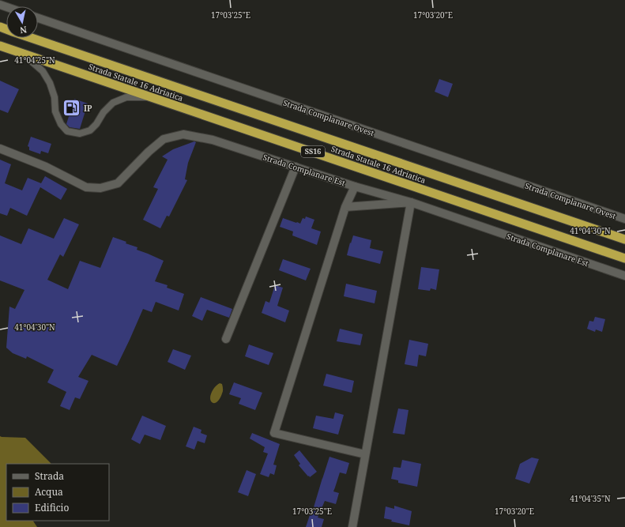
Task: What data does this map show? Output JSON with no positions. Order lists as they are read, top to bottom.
{
  "streets": {
    "highway": ["Strada Statale 16 Adriatica", "SS16"],
    "street": ["Strada Complanare Ovest", "Strada Complanare Est"]
  },
  "places": {
    "fuel station": ["IP"]
  },
  "legend": ["Strada", "Acqua", "Edificio"],
  "north": "bottom",
  "coordinates": [
    "17°03'25\"E",
    "17°03'20\"E",
    "41°04'25\"N",
    "41°04'30\"N",
    "41°04'35\"N"
  ]
}
